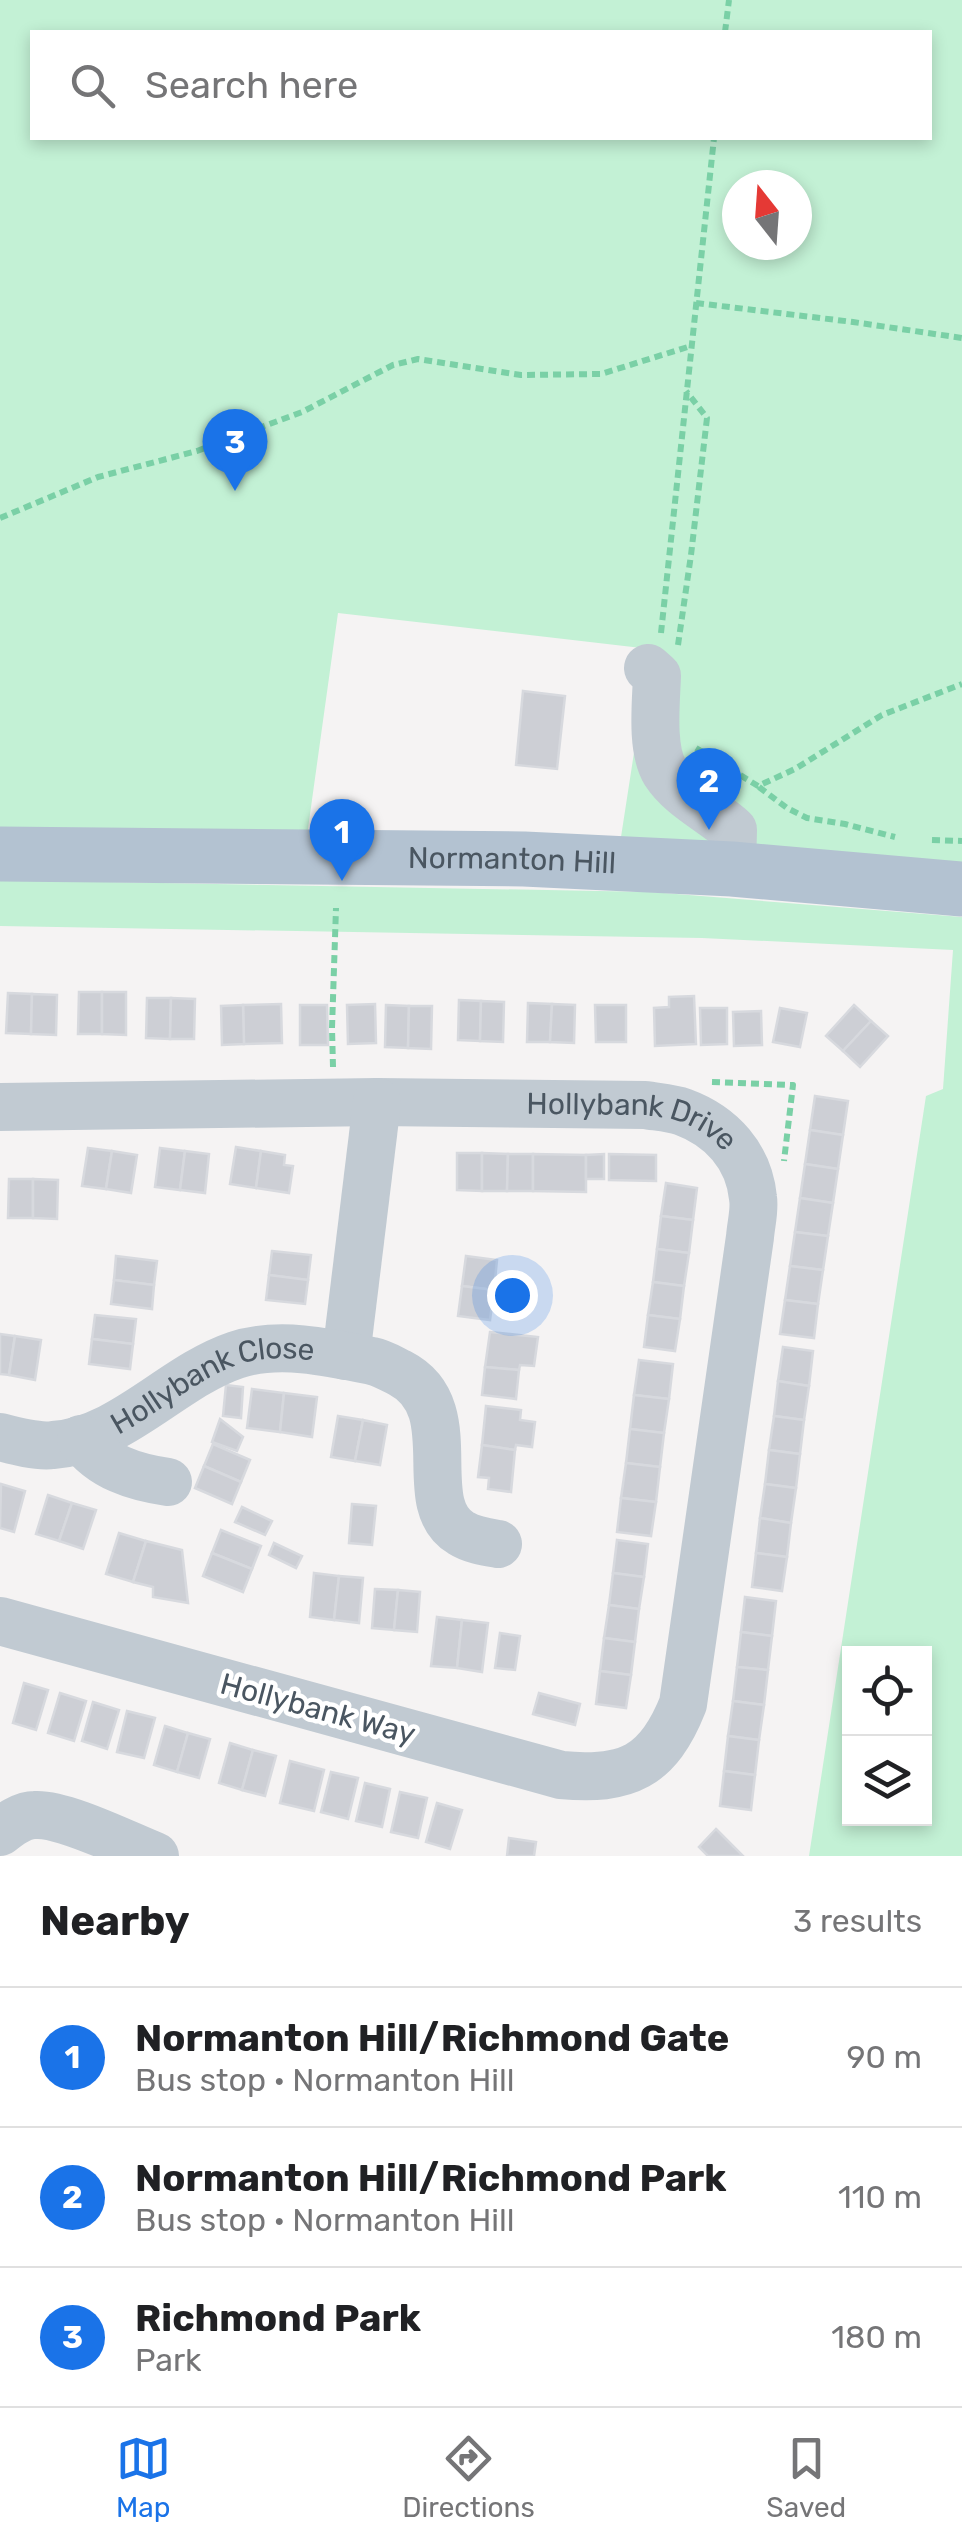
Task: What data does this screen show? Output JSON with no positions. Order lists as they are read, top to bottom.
{
  "streets": {
    "main road": ["Normanton Hill"],
    "street": ["Hollybank Drive", "Hollybank Close", "Hollybank Way"]
  },
  "crossings": [
    ["Hollybank Drive", "Hollybank Close"],
    ["Hollybank Drive", "Hollybank Way"]
  ],
  "north": "top",
  "page": {
    "search": "Search here",
    "pins": ["3", "2", "1"],
    "heading": ["Nearby", "3 results"],
    "list": [
      {
        "mark": "1",
        "name": "Normanton Hill/Richmond Gate",
        "note": "Bus stop · Normanton Hill",
        "value": "90 m"
      },
      {
        "mark": "2",
        "name": "Normanton Hill/Richmond Park",
        "note": "Bus stop · Normanton Hill",
        "value": "110 m"
      },
      {
        "mark": "3",
        "name": "Richmond Park",
        "note": "Park",
        "value": "180 m"
      }
    ],
    "nav": ["Map", "Directions", "Saved"]
  }
}
